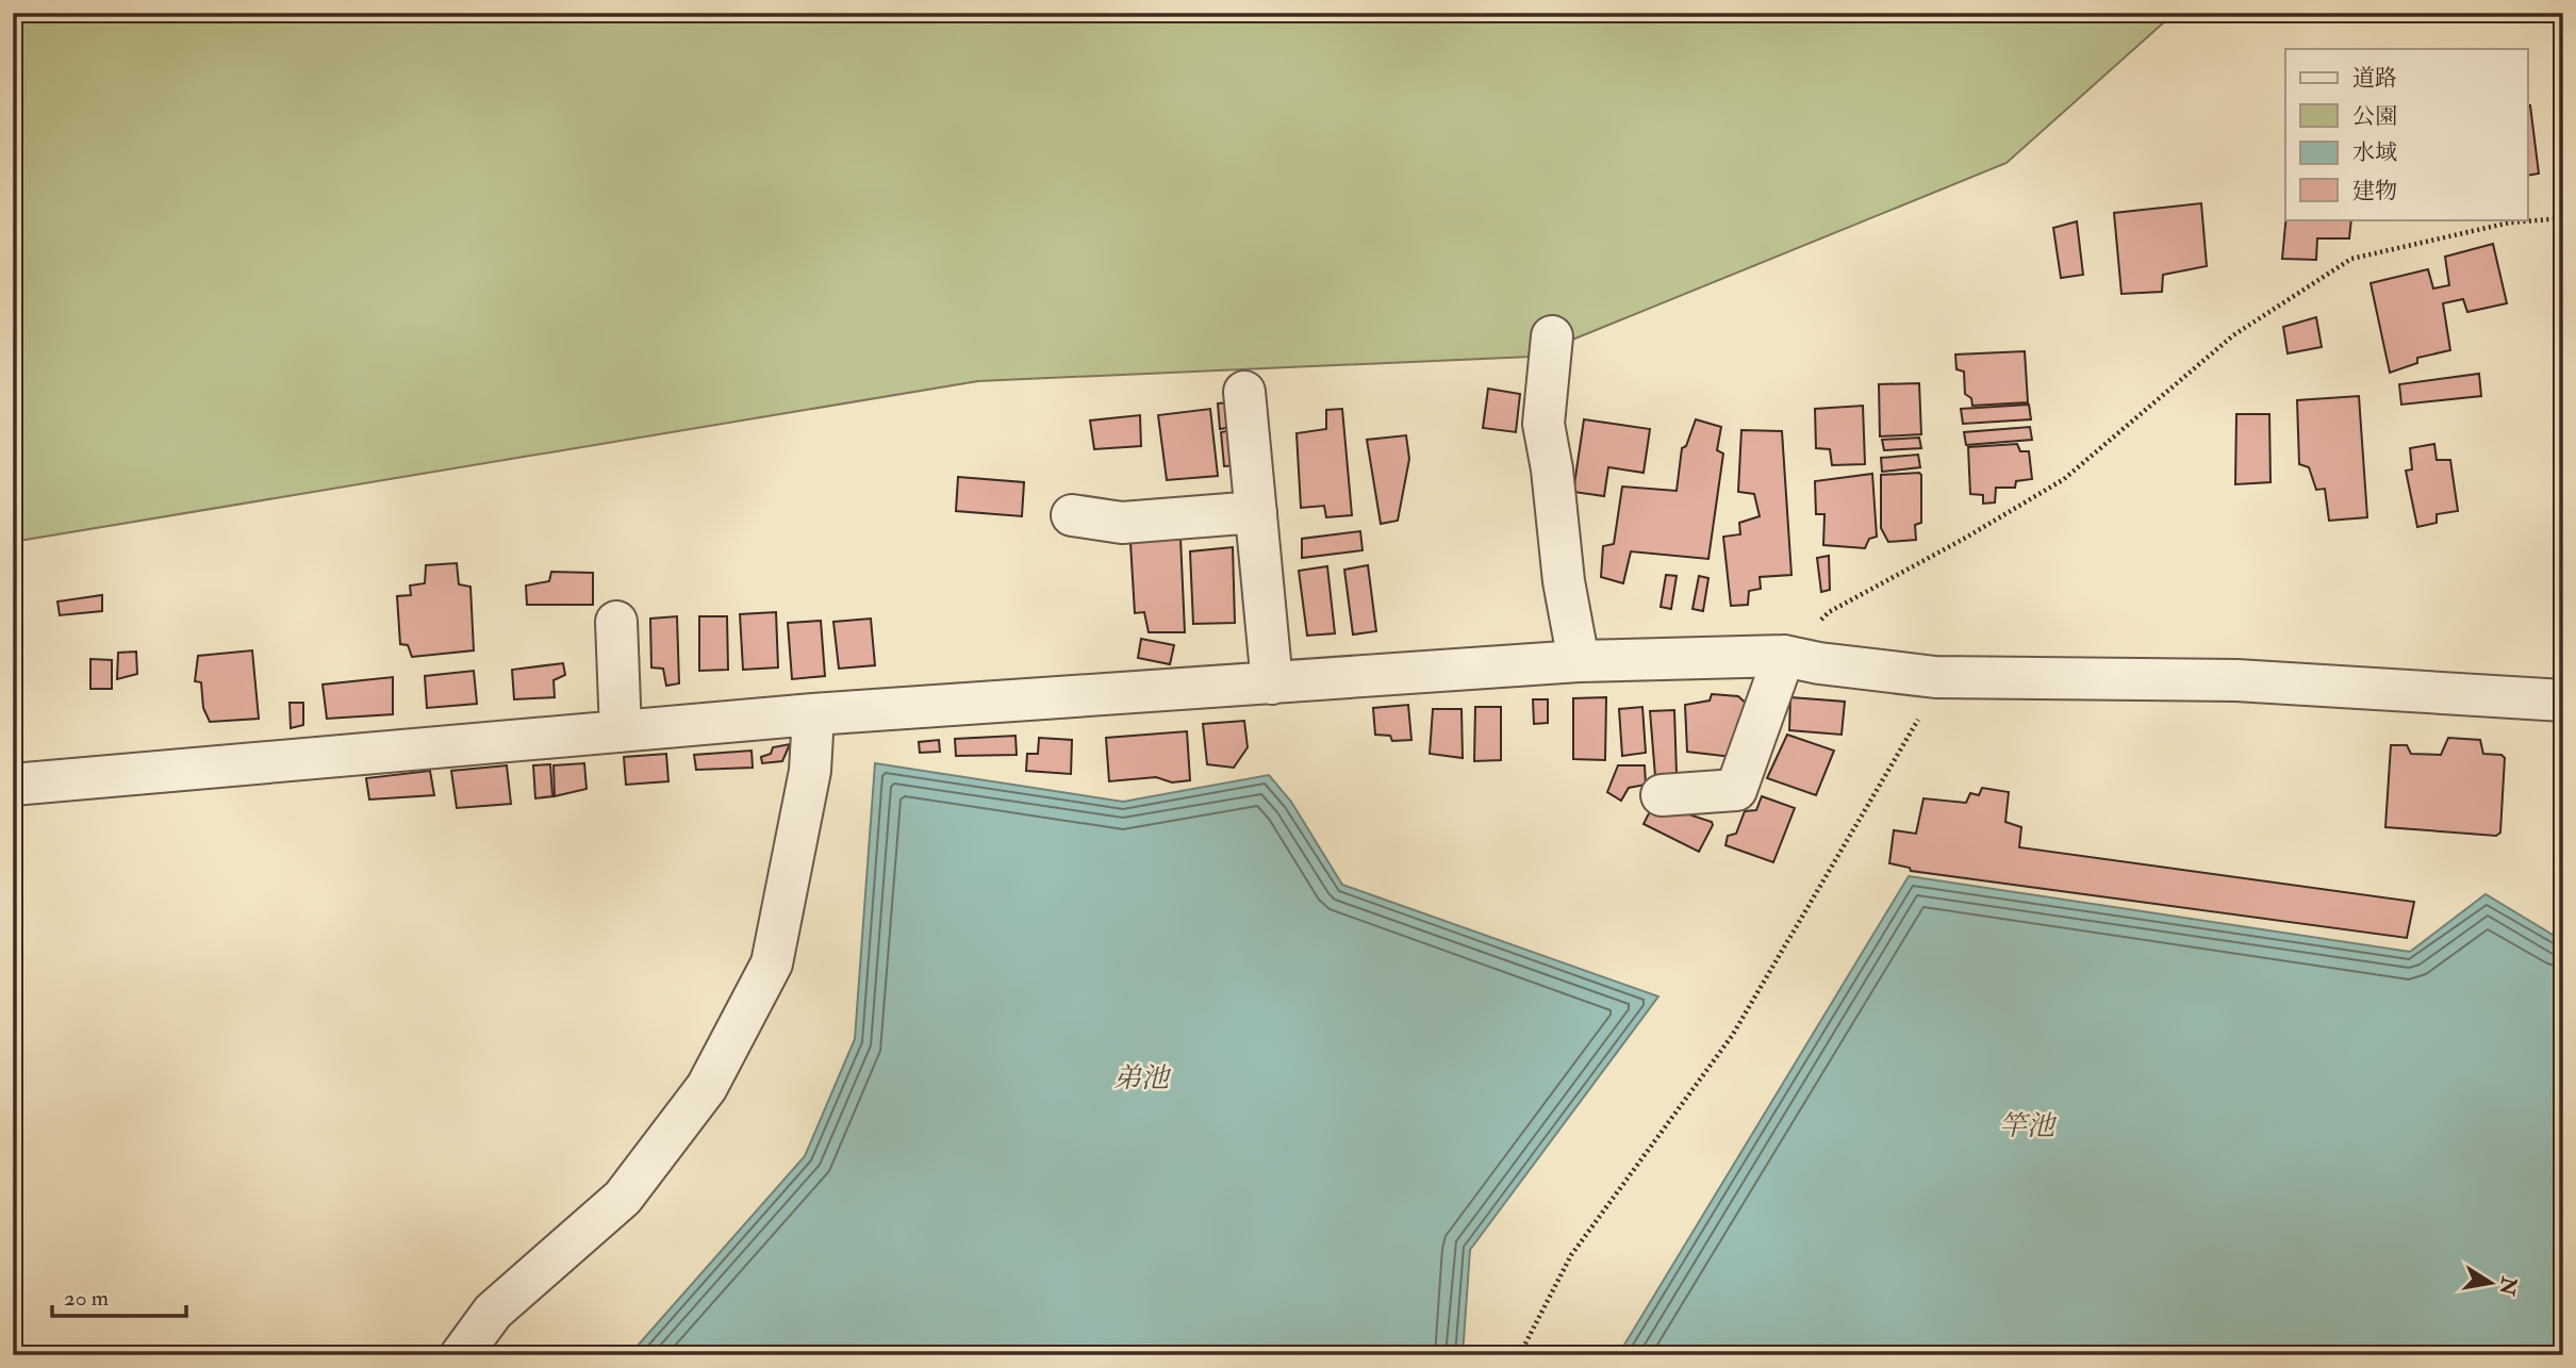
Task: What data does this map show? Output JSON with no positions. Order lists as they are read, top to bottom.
{
  "water": ["弟池", "竿池"],
  "legend": [
    "道路",
    "公園",
    "水域",
    "建物"
  ],
  "scale_bar": "20 m",
  "north": "right"
}
